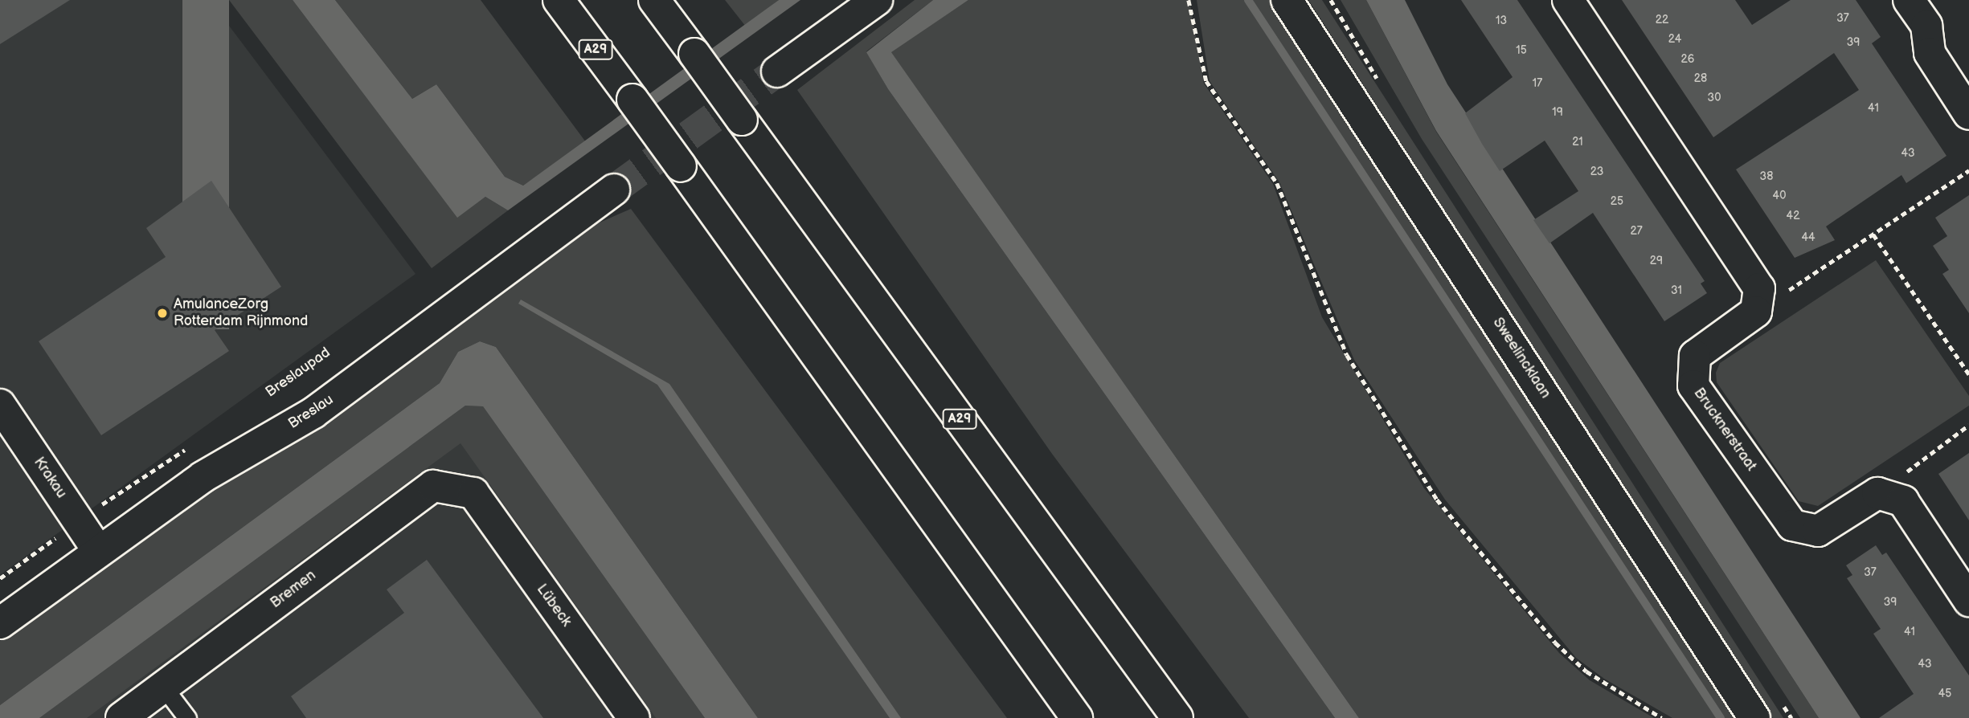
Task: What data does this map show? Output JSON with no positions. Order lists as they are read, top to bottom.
{
  "streets": {
    "main road": [
      "A29",
      "Sweelincklaan",
      "Breslau",
      "Brucknerstraat",
      "Krakau",
      "Bremen",
      "Lübeck"
    ]
  },
  "crossings": [
    ["Breslau", "Krakau"],
    ["Bremen", "Lübeck"]
  ],
  "places": ["AmulanceZorg Rotterdam Rijnmond"],
  "house_numbers": [
    "37",
    "22",
    "13",
    "24",
    "39",
    "15",
    "26",
    "28",
    "17",
    "30",
    "41",
    "19",
    "21",
    "43",
    "23",
    "38",
    "40",
    "25",
    "42",
    "27",
    "44",
    "29",
    "31",
    "37",
    "39",
    "41",
    "43",
    "45"
  ]
}
